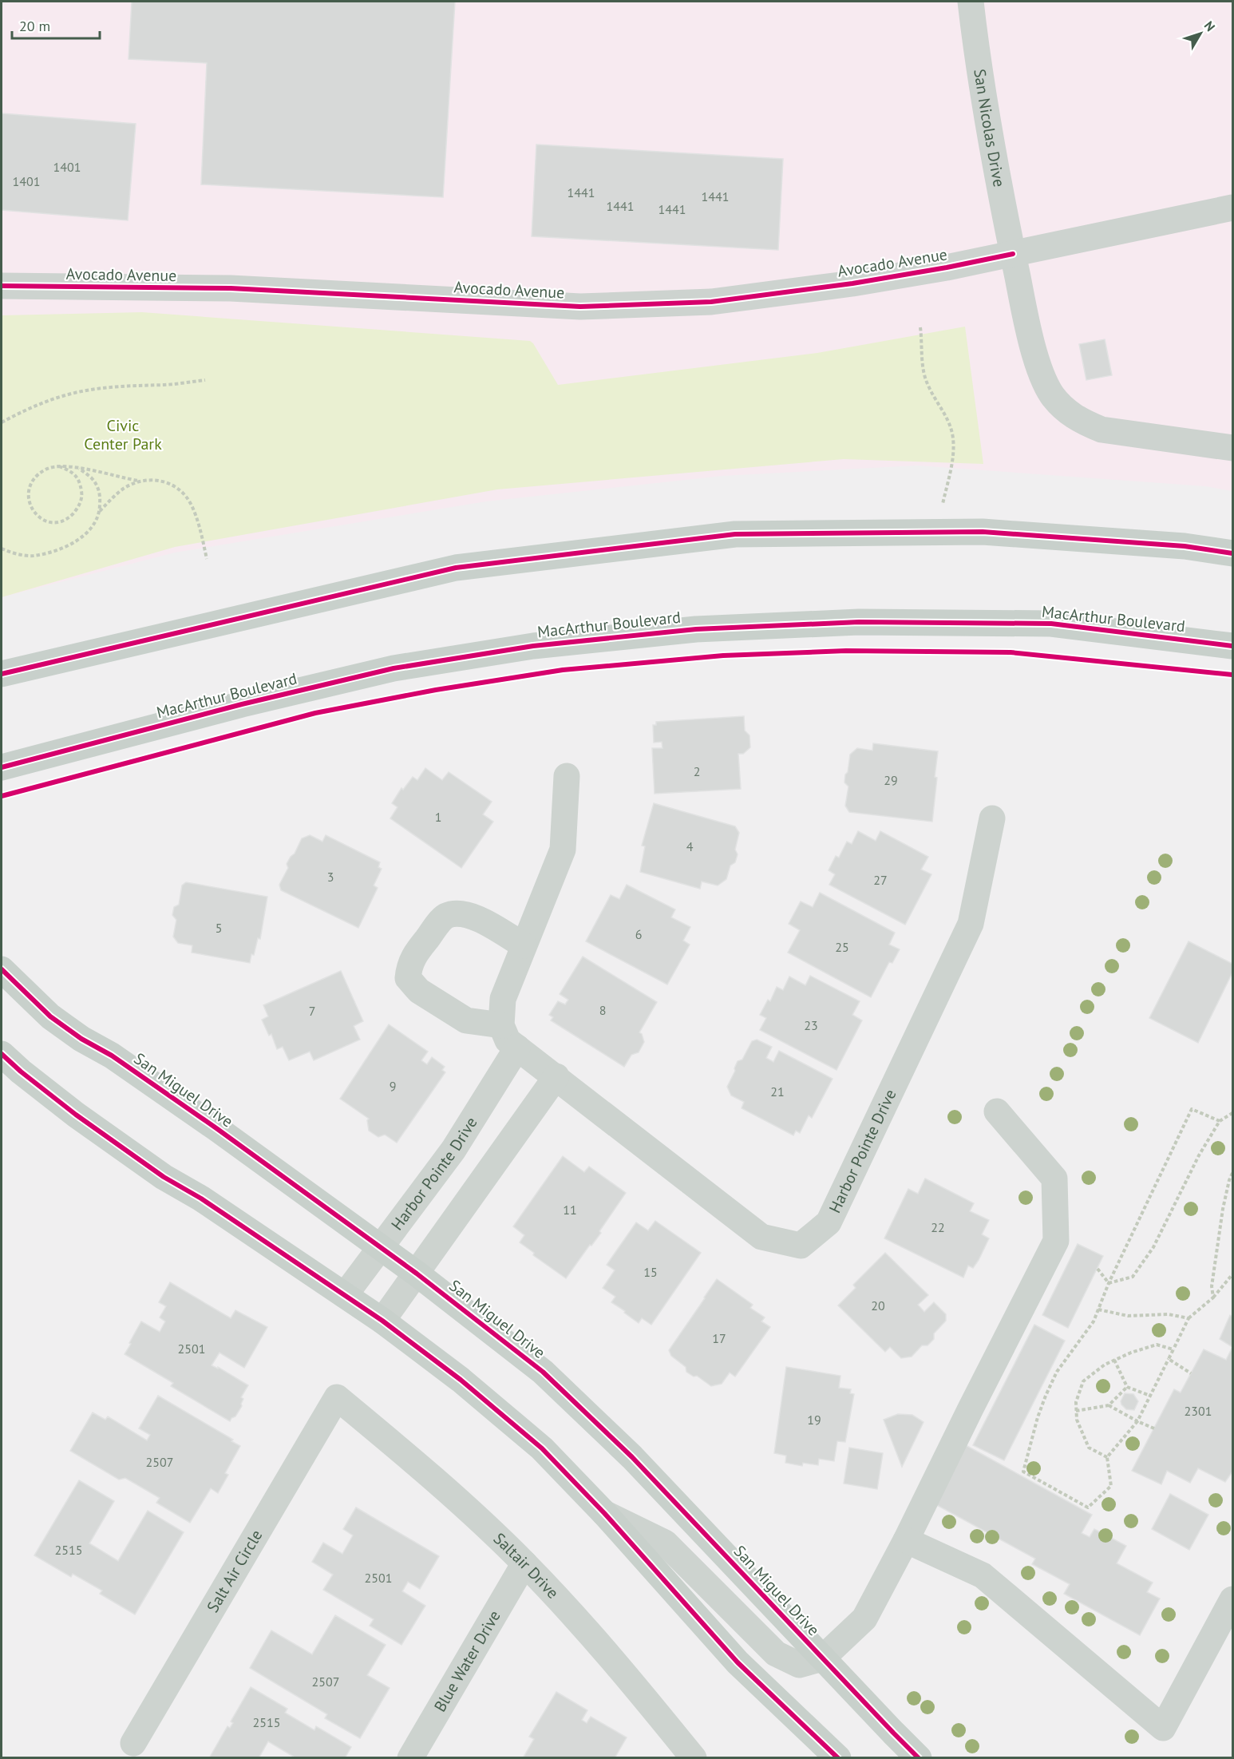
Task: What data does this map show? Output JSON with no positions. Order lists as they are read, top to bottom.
{
  "streets": {
    "main road": ["MacArthur Boulevard", "San Miguel Drive"],
    "street": [
      "San Nicolas Drive",
      "Avocado Avenue",
      "Harbor Pointe Drive",
      "Saltair Drive",
      "Salt Air Circle",
      "Blue Water Drive"
    ]
  },
  "crossings": [
    ["San Nicolas Drive", "Avocado Avenue"],
    ["San Miguel Drive", "Harbor Pointe Drive"],
    ["Saltair Drive", "Salt Air Circle"],
    ["Saltair Drive", "Blue Water Drive"]
  ],
  "parks": ["Civic Center Park"],
  "house_numbers": [
    "1401",
    "1401",
    "1441",
    "1441",
    "1441",
    "1441",
    "2",
    "29",
    "1",
    "4",
    "3",
    "27",
    "5",
    "6",
    "25",
    "8",
    "7",
    "23",
    "9",
    "21",
    "11",
    "22",
    "15",
    "20",
    "17",
    "2501",
    "2301",
    "19",
    "2507",
    "2515",
    "2501",
    "2507",
    "2515"
  ],
  "scale_bar": "20 m",
  "north": "top right"
}
